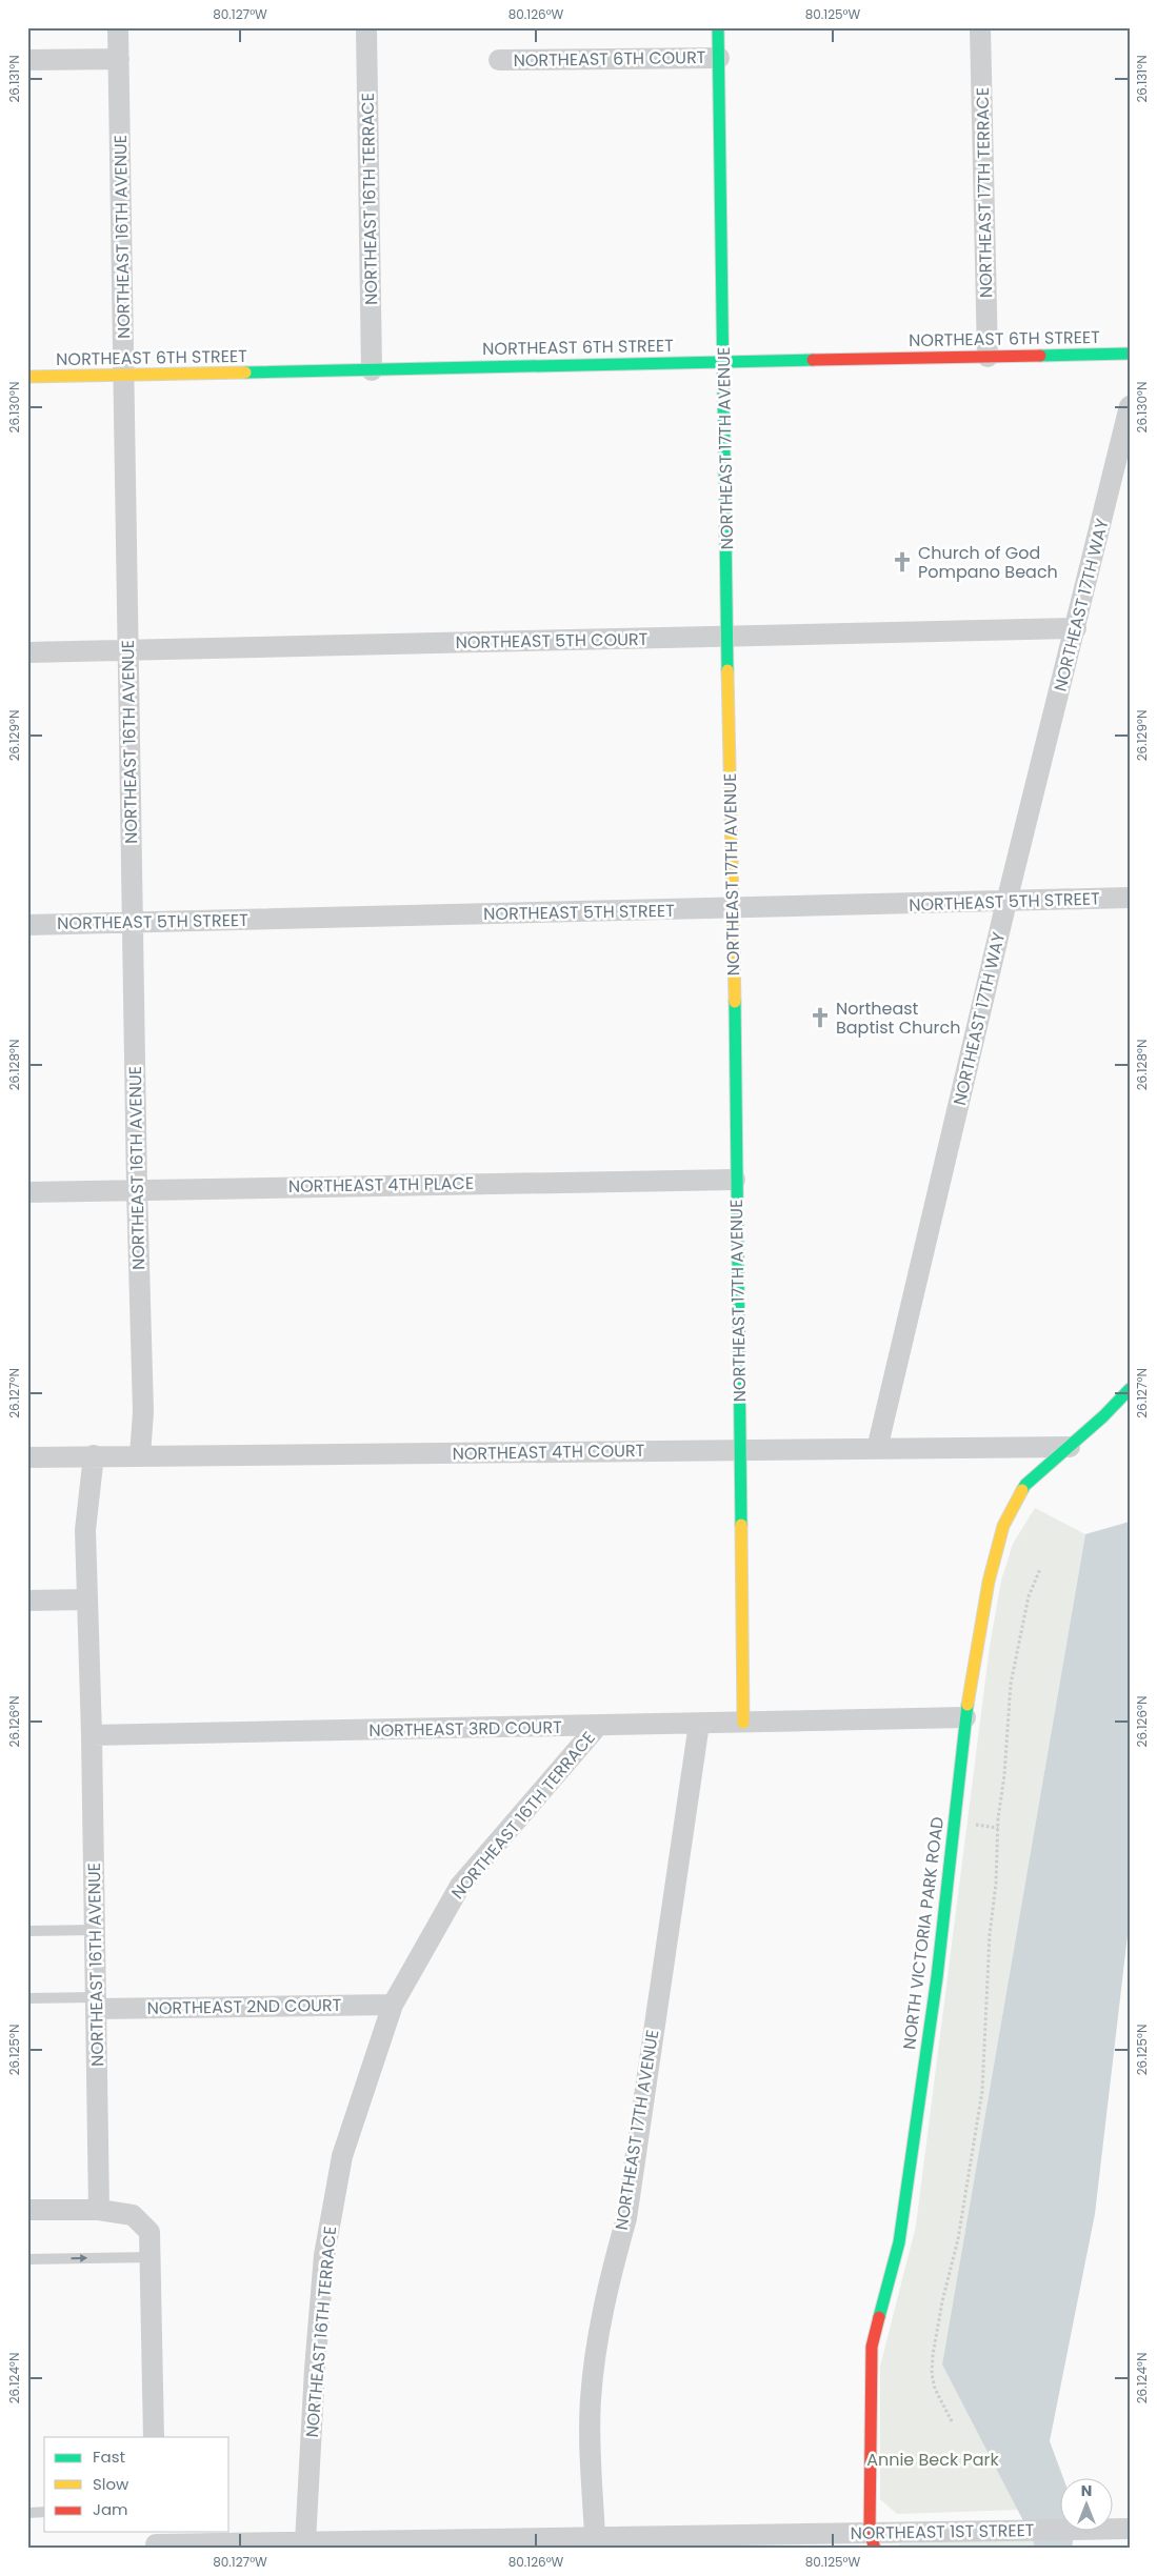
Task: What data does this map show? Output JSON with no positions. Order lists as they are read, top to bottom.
{
  "streets": {
    "street": [
      "NORTHEAST 6TH COURT",
      "NORTHEAST 17TH TERRACE",
      "NORTHEAST 16TH TERRACE",
      "NORTHEAST 16TH AVENUE",
      "NORTHEAST 6TH STREET",
      "NORTHEAST 17TH AVENUE",
      "NORTHEAST 17TH WAY",
      "NORTHEAST 5TH COURT",
      "NORTHEAST 5TH STREET",
      "NORTHEAST 4TH PLACE",
      "NORTHEAST 4TH COURT",
      "NORTHEAST 3RD COURT",
      "NORTH VICTORIA PARK ROAD",
      "NORTHEAST 2ND COURT",
      "NORTHEAST 1ST STREET"
    ]
  },
  "crossings": [
    ["NORTHEAST 6TH COURT", "NORTHEAST 17TH AVENUE"],
    ["NORTHEAST 17TH TERRACE", "NORTHEAST 6TH STREET"],
    ["NORTHEAST 16TH TERRACE", "NORTHEAST 6TH STREET"],
    ["NORTHEAST 16TH TERRACE", "NORTHEAST 3RD COURT"],
    ["NORTHEAST 16TH TERRACE", "NORTHEAST 2ND COURT"],
    ["NORTHEAST 16TH TERRACE", "NORTHEAST 1ST STREET"],
    ["NORTHEAST 16TH AVENUE", "NORTHEAST 6TH STREET"],
    ["NORTHEAST 16TH AVENUE", "NORTHEAST 5TH COURT"],
    ["NORTHEAST 16TH AVENUE", "NORTHEAST 5TH STREET"],
    ["NORTHEAST 16TH AVENUE", "NORTHEAST 4TH PLACE"],
    ["NORTHEAST 16TH AVENUE", "NORTHEAST 4TH COURT"],
    ["NORTHEAST 16TH AVENUE", "NORTHEAST 3RD COURT"],
    ["NORTHEAST 16TH AVENUE", "NORTHEAST 2ND COURT"],
    ["NORTHEAST 6TH STREET", "NORTHEAST 17TH AVENUE"],
    ["NORTHEAST 17TH AVENUE", "NORTHEAST 5TH COURT"],
    ["NORTHEAST 17TH AVENUE", "NORTHEAST 5TH STREET"],
    ["NORTHEAST 17TH AVENUE", "NORTHEAST 4TH PLACE"],
    ["NORTHEAST 17TH AVENUE", "NORTHEAST 4TH COURT"],
    ["NORTHEAST 17TH AVENUE", "NORTHEAST 3RD COURT"],
    ["NORTHEAST 17TH AVENUE", "NORTHEAST 1ST STREET"],
    ["NORTHEAST 17TH WAY", "NORTHEAST 5TH COURT"],
    ["NORTHEAST 17TH WAY", "NORTHEAST 5TH STREET"],
    ["NORTHEAST 17TH WAY", "NORTHEAST 4TH COURT"],
    ["NORTHEAST 4TH COURT", "NORTH VICTORIA PARK ROAD"],
    ["NORTHEAST 3RD COURT", "NORTH VICTORIA PARK ROAD"],
    ["NORTH VICTORIA PARK ROAD", "NORTHEAST 1ST STREET"]
  ],
  "parks": ["Annie Beck Park"],
  "places": {
    "church": ["Church of God Pompano Beach", "Northeast Baptist Church"]
  },
  "legend": ["Fast", "Slow", "Jam"],
  "north": "top",
  "coordinates": [
    "80.127°W",
    "80.126°W",
    "80.125°W",
    "26.131°N",
    "26.130°N",
    "26.129°N",
    "26.128°N",
    "26.127°N",
    "26.126°N",
    "26.125°N",
    "26.124°N"
  ]
}
